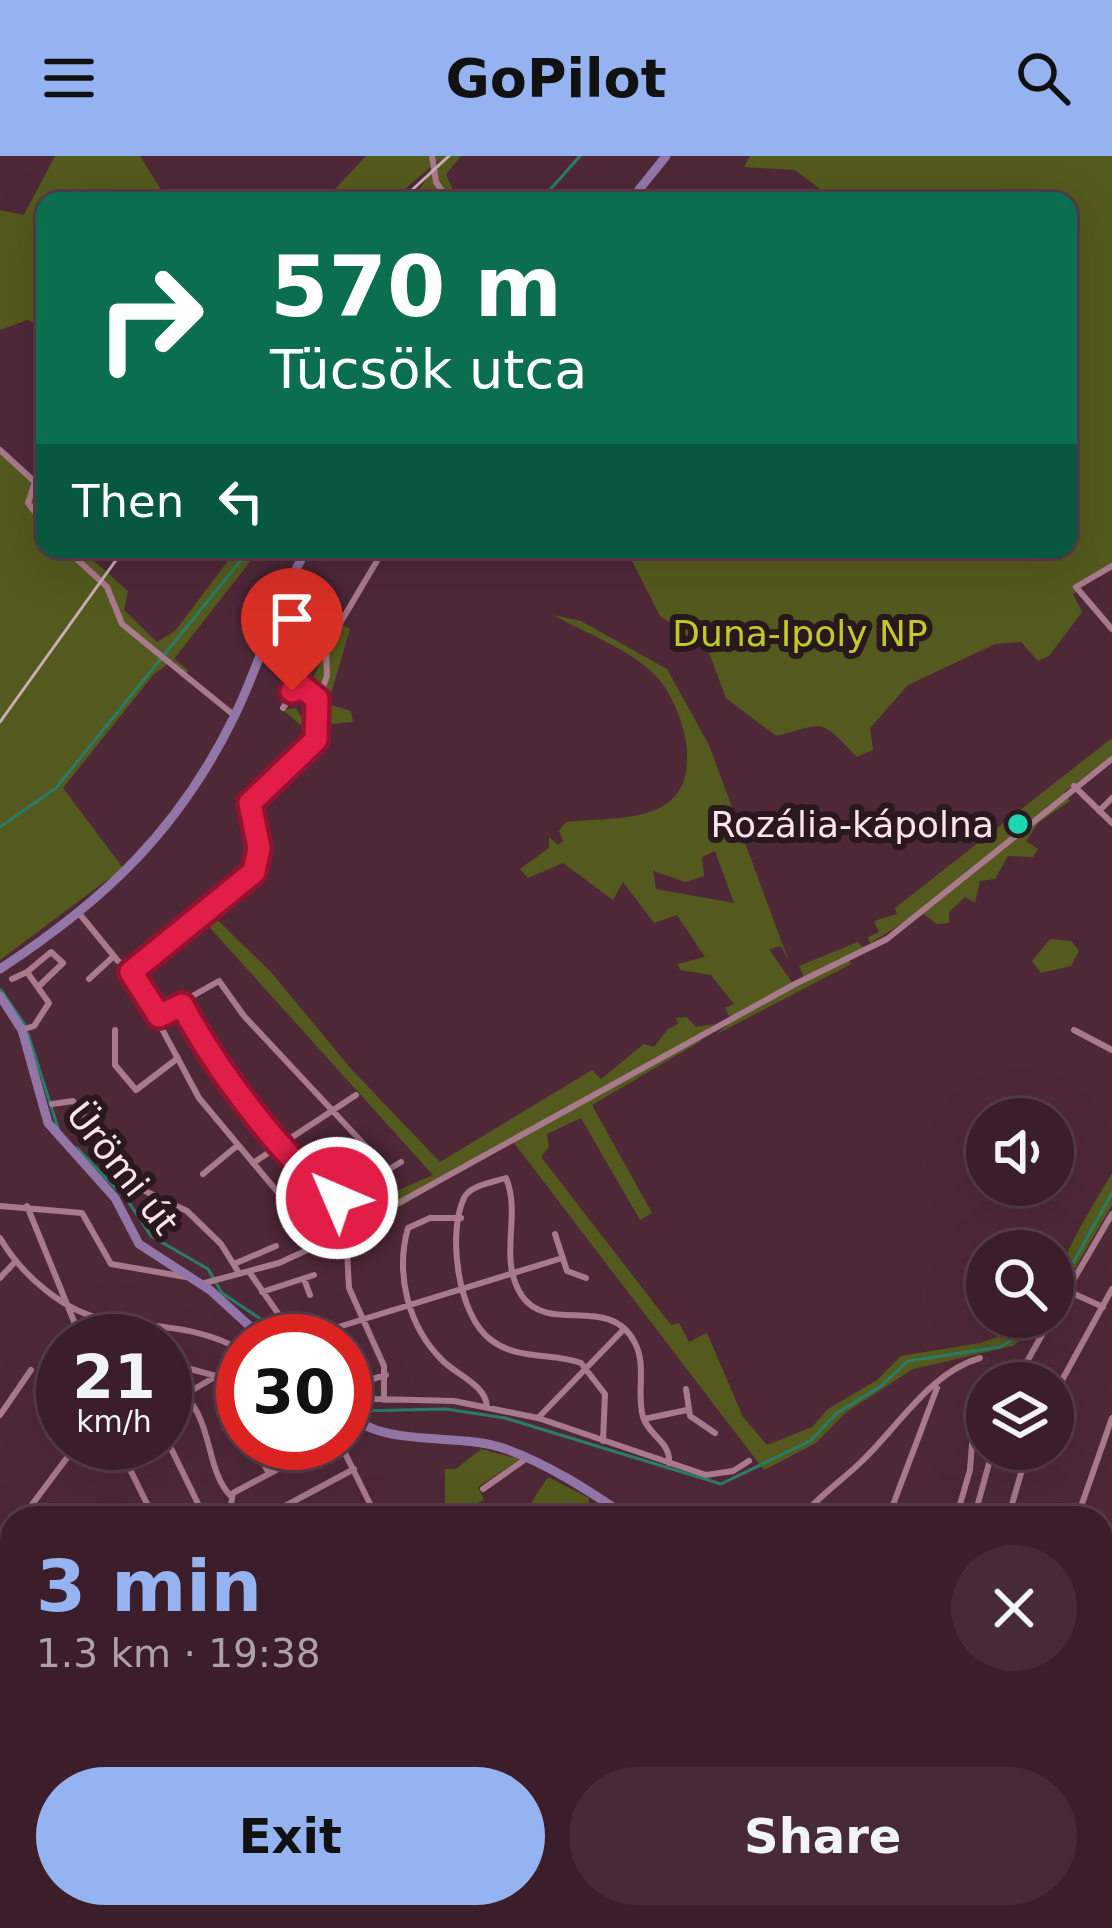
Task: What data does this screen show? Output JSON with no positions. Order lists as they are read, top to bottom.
{
  "streets": {
    "main road": ["Ürömi út"]
  },
  "parks": ["Duna-Ipoly NP"],
  "places": ["Rozália-kápolna"],
  "page": {
    "header": "GoPilot",
    "turn": ["570 m", "Tücsök utca"],
    "then": "Then",
    "speed": "21 km/h",
    "limit": "30",
    "heading": ["3 min", "1.3 km · 19:38"],
    "buttons": ["Exit", "Share"]
  }
}
